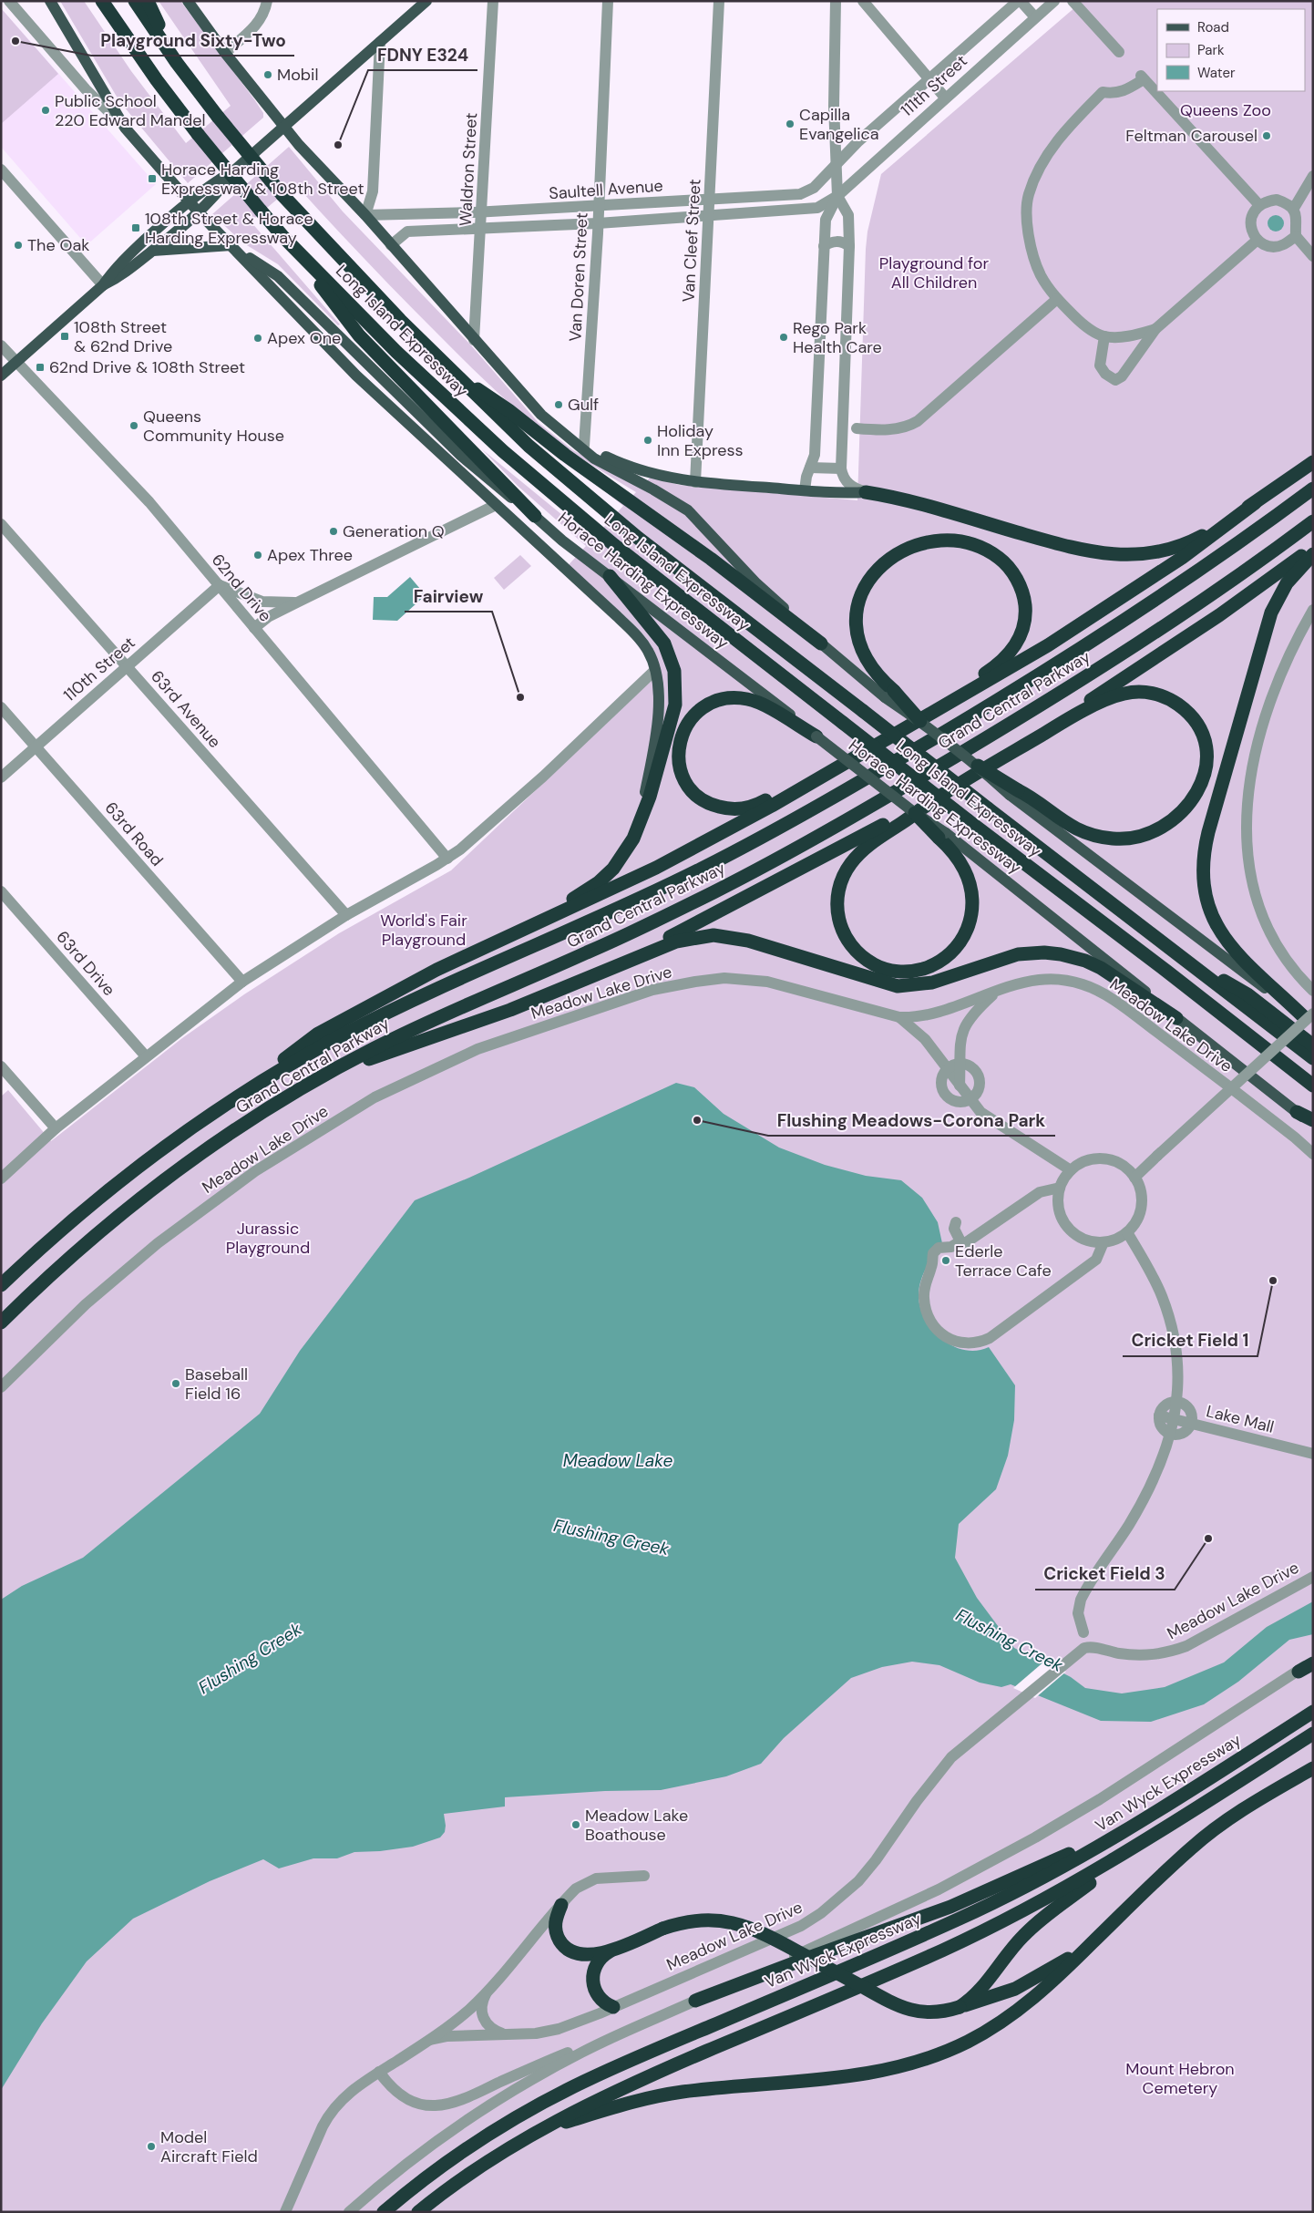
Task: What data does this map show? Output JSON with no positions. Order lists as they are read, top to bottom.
{
  "streets": {
    "highway": ["Long Island Expressway", "Grand Central Parkway", "Van Wyck Expressway"],
    "main road": ["Horace Harding Expressway"],
    "street": [
      "111th Street",
      "Waldron Street",
      "Saultell Avenue",
      "Van Cleef Street",
      "Van Doren Street",
      "62nd Drive",
      "110th Street",
      "63rd Avenue",
      "63rd Road",
      "63rd Drive",
      "Meadow Lake Drive",
      "Lake Mall"
    ]
  },
  "crossings": [
    ["111th Street", "Saultell Avenue"],
    ["Waldron Street", "Saultell Avenue"],
    ["Saultell Avenue", "Van Cleef Street"],
    ["Saultell Avenue", "Van Doren Street"],
    ["62nd Drive", "110th Street"],
    ["110th Street", "63rd Avenue"],
    ["110th Street", "63rd Road"]
  ],
  "water": ["Meadow Lake", "Flushing Creek"],
  "parks": [
    "Queens Zoo",
    "Playground for All Children",
    "World's Fair Playground",
    "Jurassic Playground",
    "Mount Hebron Cemetery"
  ],
  "places": {
    "other": [
      "Playground Sixty-Two",
      "Mobil",
      "Public School 220 Edward Mandel",
      "Capilla Evangelica",
      "Feltman Carousel",
      "FDNY E324",
      "The Oak",
      "Rego Park Health Care",
      "Apex One",
      "Gulf",
      "Queens Community House",
      "Holiday Inn Express",
      "Generation Q",
      "Apex Three",
      "Fairview",
      "Flushing Meadows-Corona Park",
      "Ederle Terrace Cafe",
      "Cricket Field 1",
      "Baseball Field 16",
      "Cricket Field 3",
      "Meadow Lake Boathouse",
      "Model Aircraft Field"
    ],
    "transit": [
      "Horace Harding Expressway & 108th Street",
      "108th Street & Horace Harding Expressway",
      "108th Street & 62nd Drive",
      "62nd Drive & 108th Street"
    ]
  },
  "legend": ["Road", "Park", "Water"]
}
